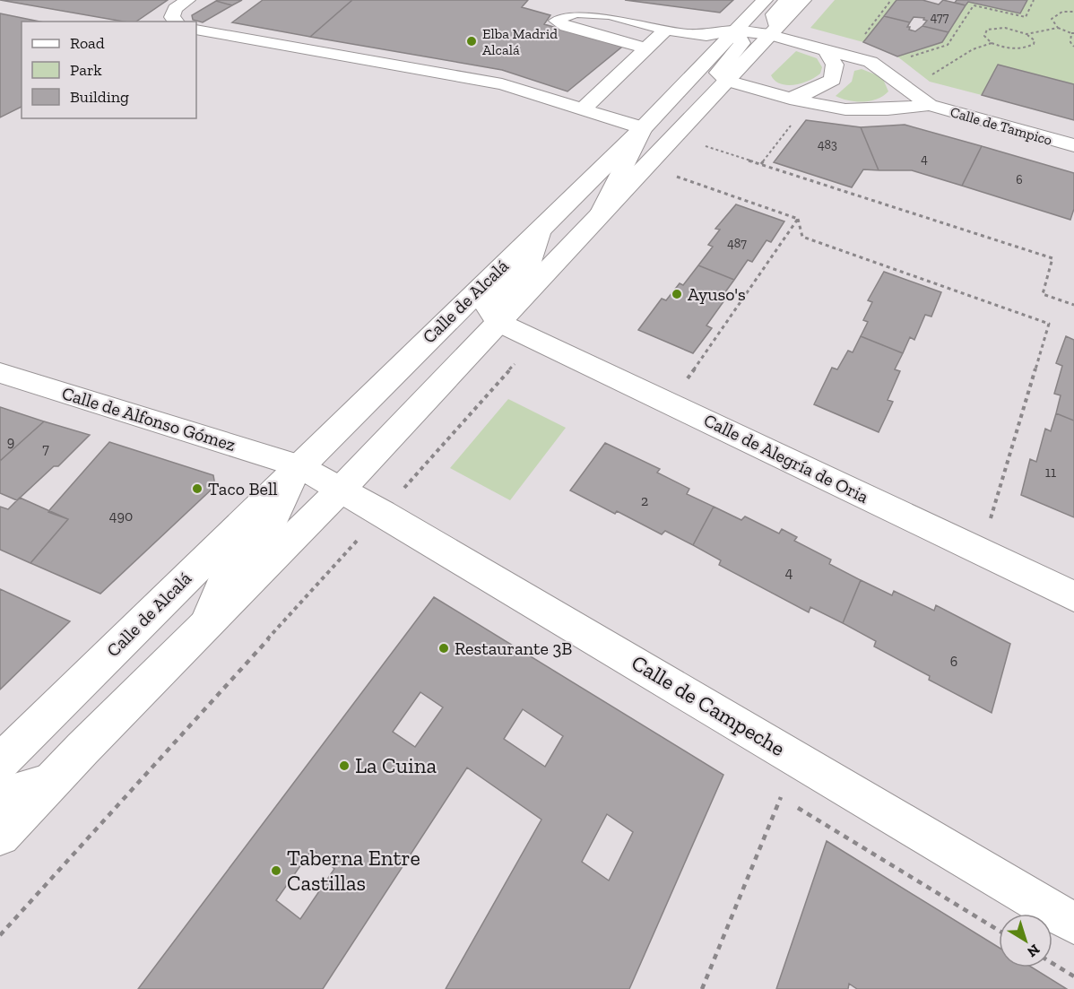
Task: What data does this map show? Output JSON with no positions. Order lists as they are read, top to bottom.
{
  "streets": {
    "street": [
      "Calle de Tampico",
      "Calle de Alcalá",
      "Calle de Alfonso Gómez",
      "Calle de Alegría de Oria",
      "Calle de Campeche"
    ]
  },
  "crossings": [
    ["Calle de Tampico", "Calle de Alcalá"],
    ["Calle de Alcalá", "Calle de Alfonso Gómez"],
    ["Calle de Alcalá", "Calle de Alegría de Oria"],
    ["Calle de Alcalá", "Calle de Campeche"]
  ],
  "places": [
    "Elba Madrid Alcalá",
    "Ayuso's",
    "Taco Bell",
    "Restaurante 3B",
    "La Cuina",
    "Taberna Entre Castillas"
  ],
  "house_numbers": [
    "477",
    "483",
    "4",
    "6",
    "487",
    "9",
    "7",
    "11",
    "2",
    "490",
    "4",
    "6"
  ],
  "legend": ["Road", "Park", "Building"],
  "north": "bottom right"
}
